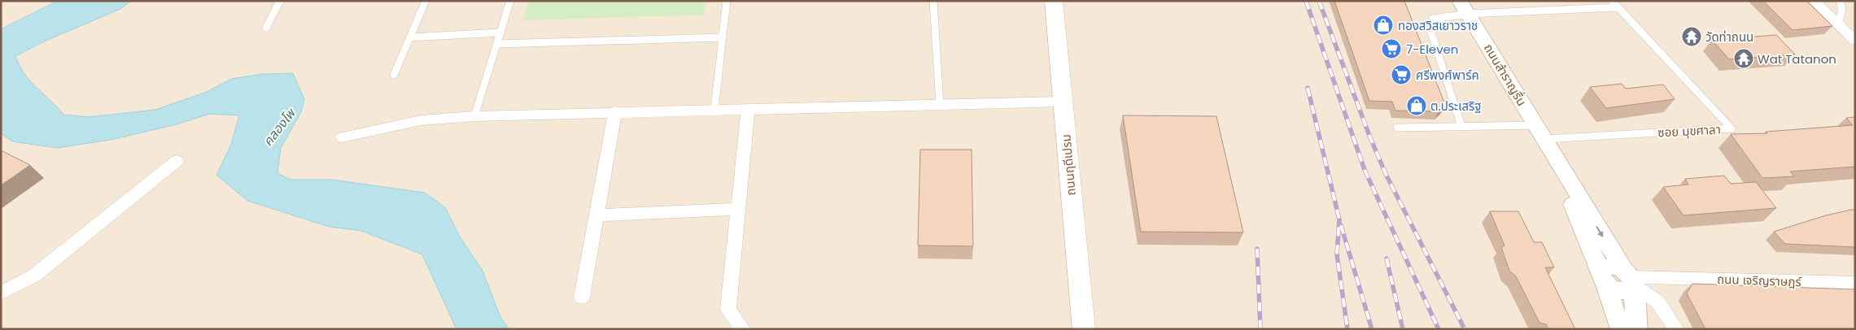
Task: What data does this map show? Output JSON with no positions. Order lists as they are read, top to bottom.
{
  "streets": {
    "main road": ["ถนนฤดีเปรม"],
    "street": ["ถนนสำราญรื่น", "ถนน เจริญราษฎร์"],
    "lane": ["ซอย มุขศาลา"]
  },
  "crossings": [
    ["ถนนสำราญรื่น", "ซอย มุขศาลา"],
    ["ถนนสำราญรื่น", "ถนน เจริญราษฎร์"]
  ],
  "water": ["คลองโพ"],
  "places": {
    "shop": ["ทองสวิสเยาวราช", "ต.ประเสริฐ"],
    "temple": ["วัดท่าถนน", "Wat Tatanon"],
    "supermarket": ["7-Eleven", "ศรีพงศ์พาร์ค"]
  }
}
